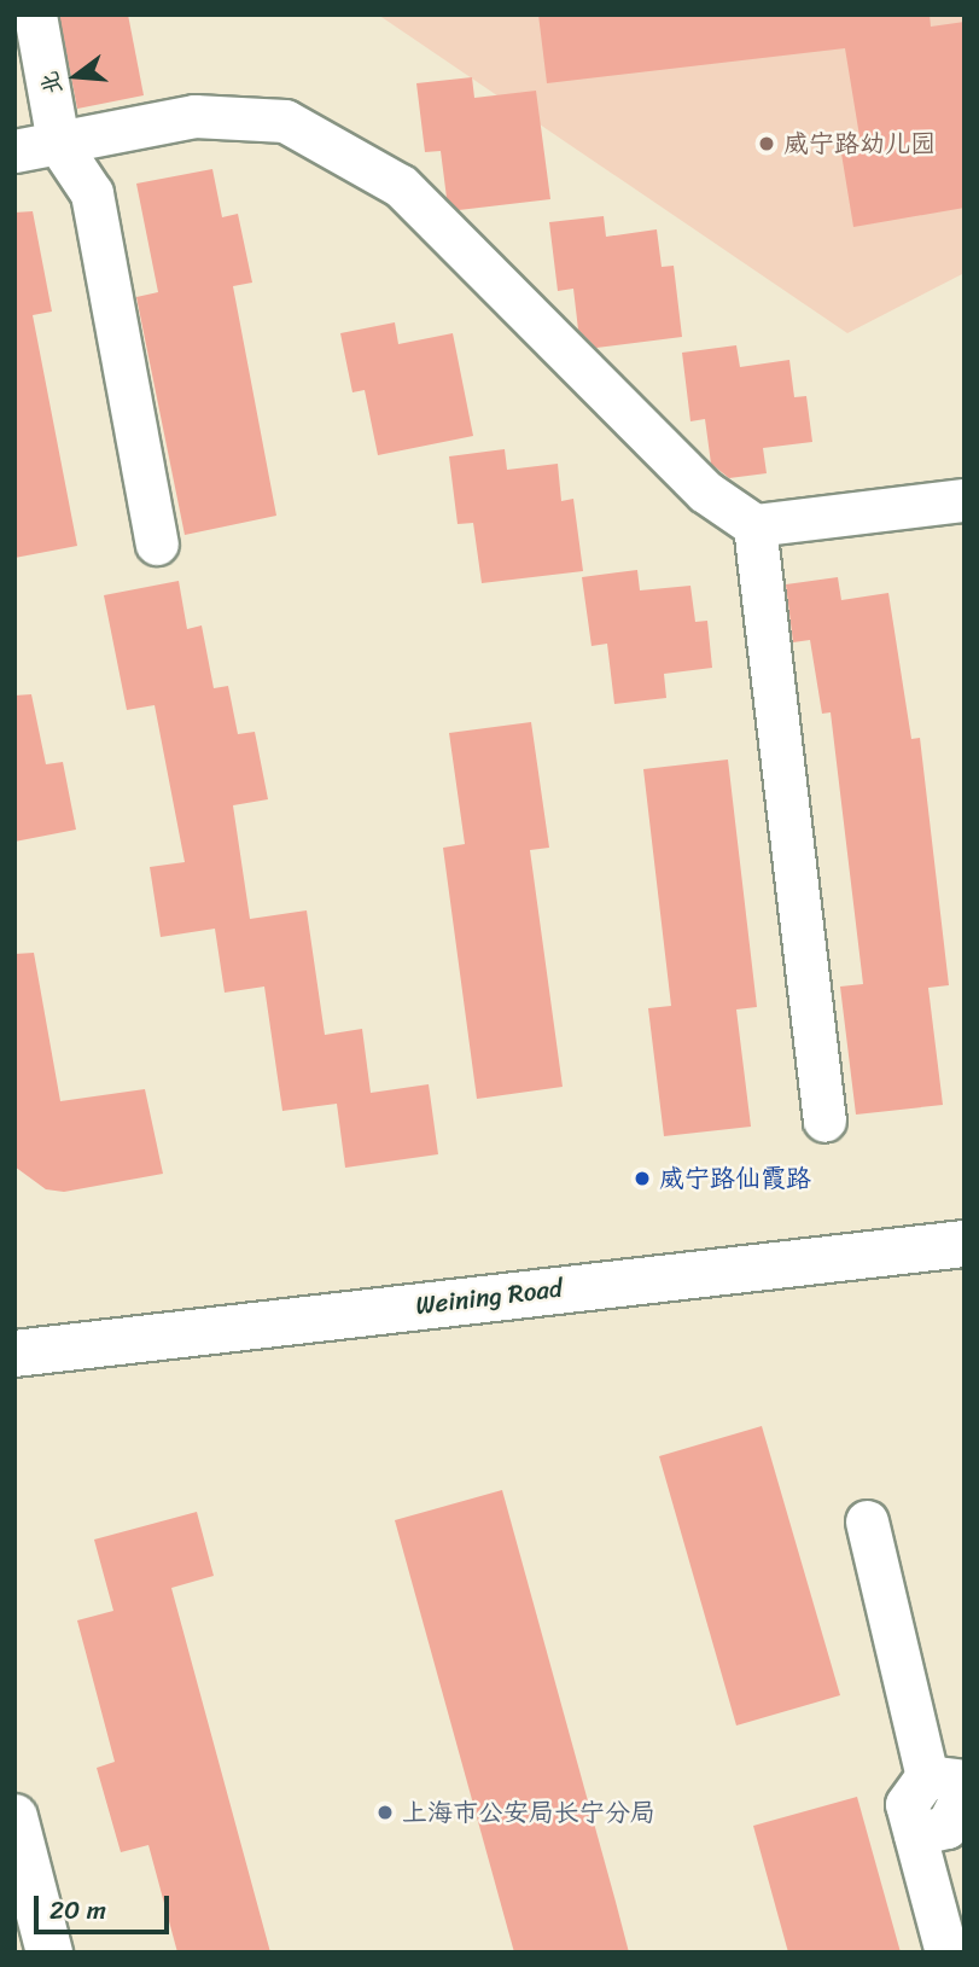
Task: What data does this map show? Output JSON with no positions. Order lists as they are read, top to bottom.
{
  "streets": {
    "main road": ["Weining Road"]
  },
  "places": ["威宁路幼儿园", "威宁路仙霞路", "上海市公安局长宁分局"],
  "scale_bar": "20 m",
  "north": "left"
}
